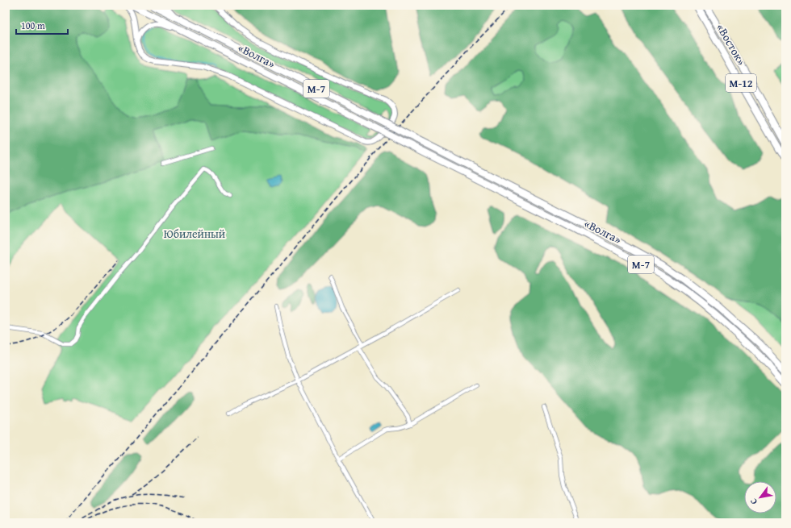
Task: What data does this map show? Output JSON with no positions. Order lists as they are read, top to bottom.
{
  "streets": {
    "highway": [
      "«Восток»",
      "«Волга»",
      "М-12",
      "М-7"
    ]
  },
  "parks": ["Юбилейный"],
  "scale_bar": "100 m",
  "north": "bottom left"
}
